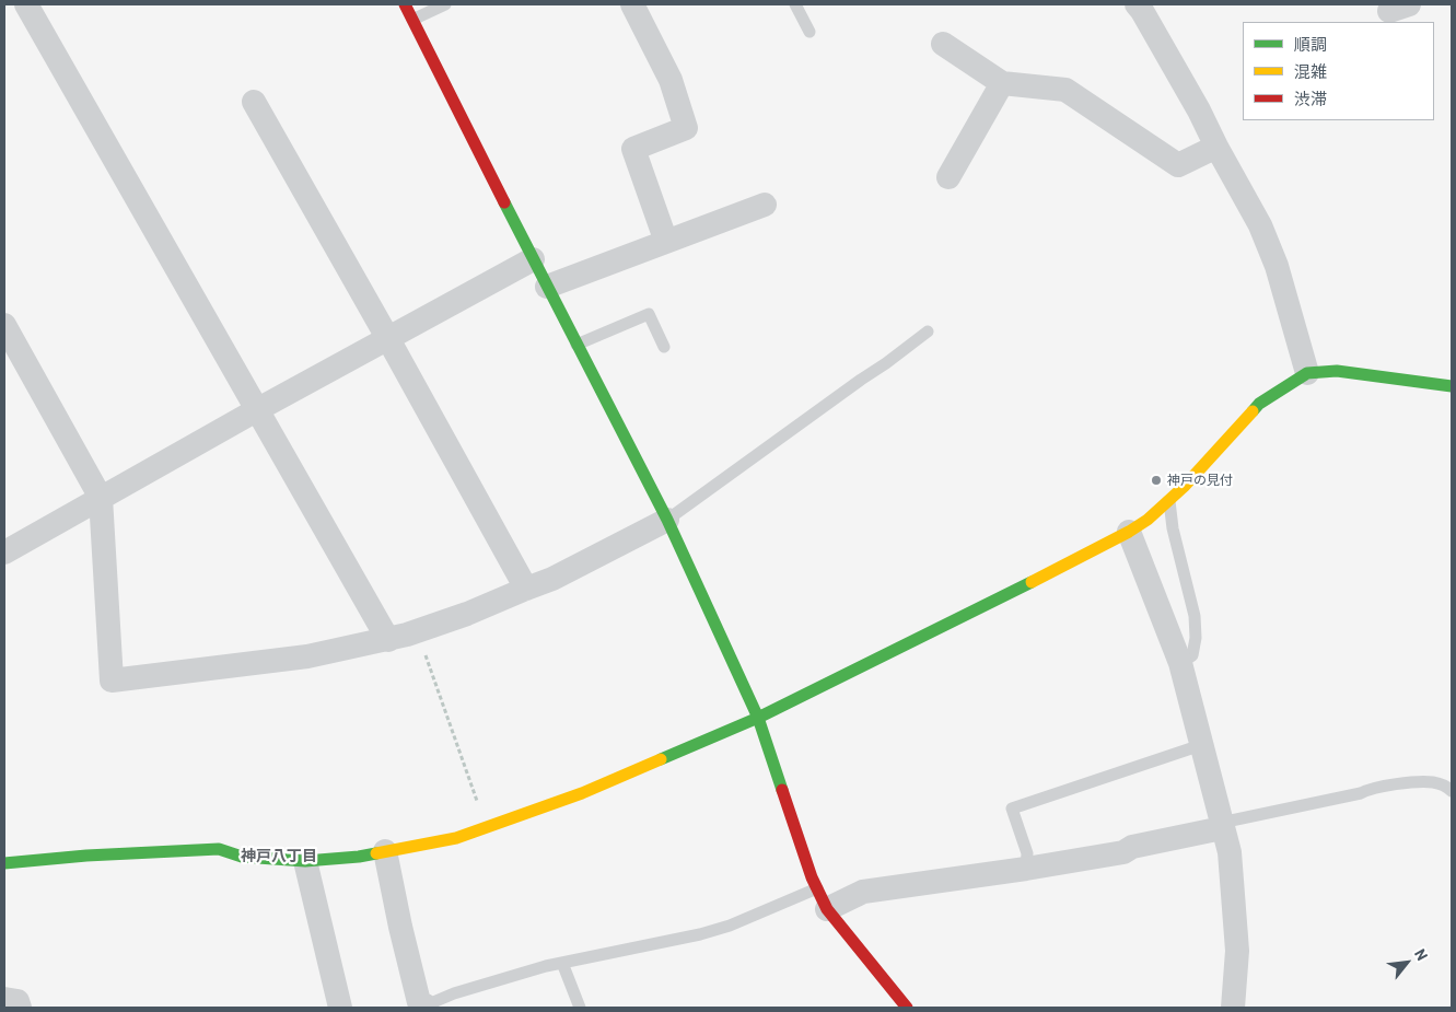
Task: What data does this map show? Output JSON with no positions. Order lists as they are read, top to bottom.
{
  "districts": ["神戸八丁目"],
  "places": ["神戸の見付"],
  "legend": ["順調", "混雑", "渋滞"],
  "north": "top right"
}
